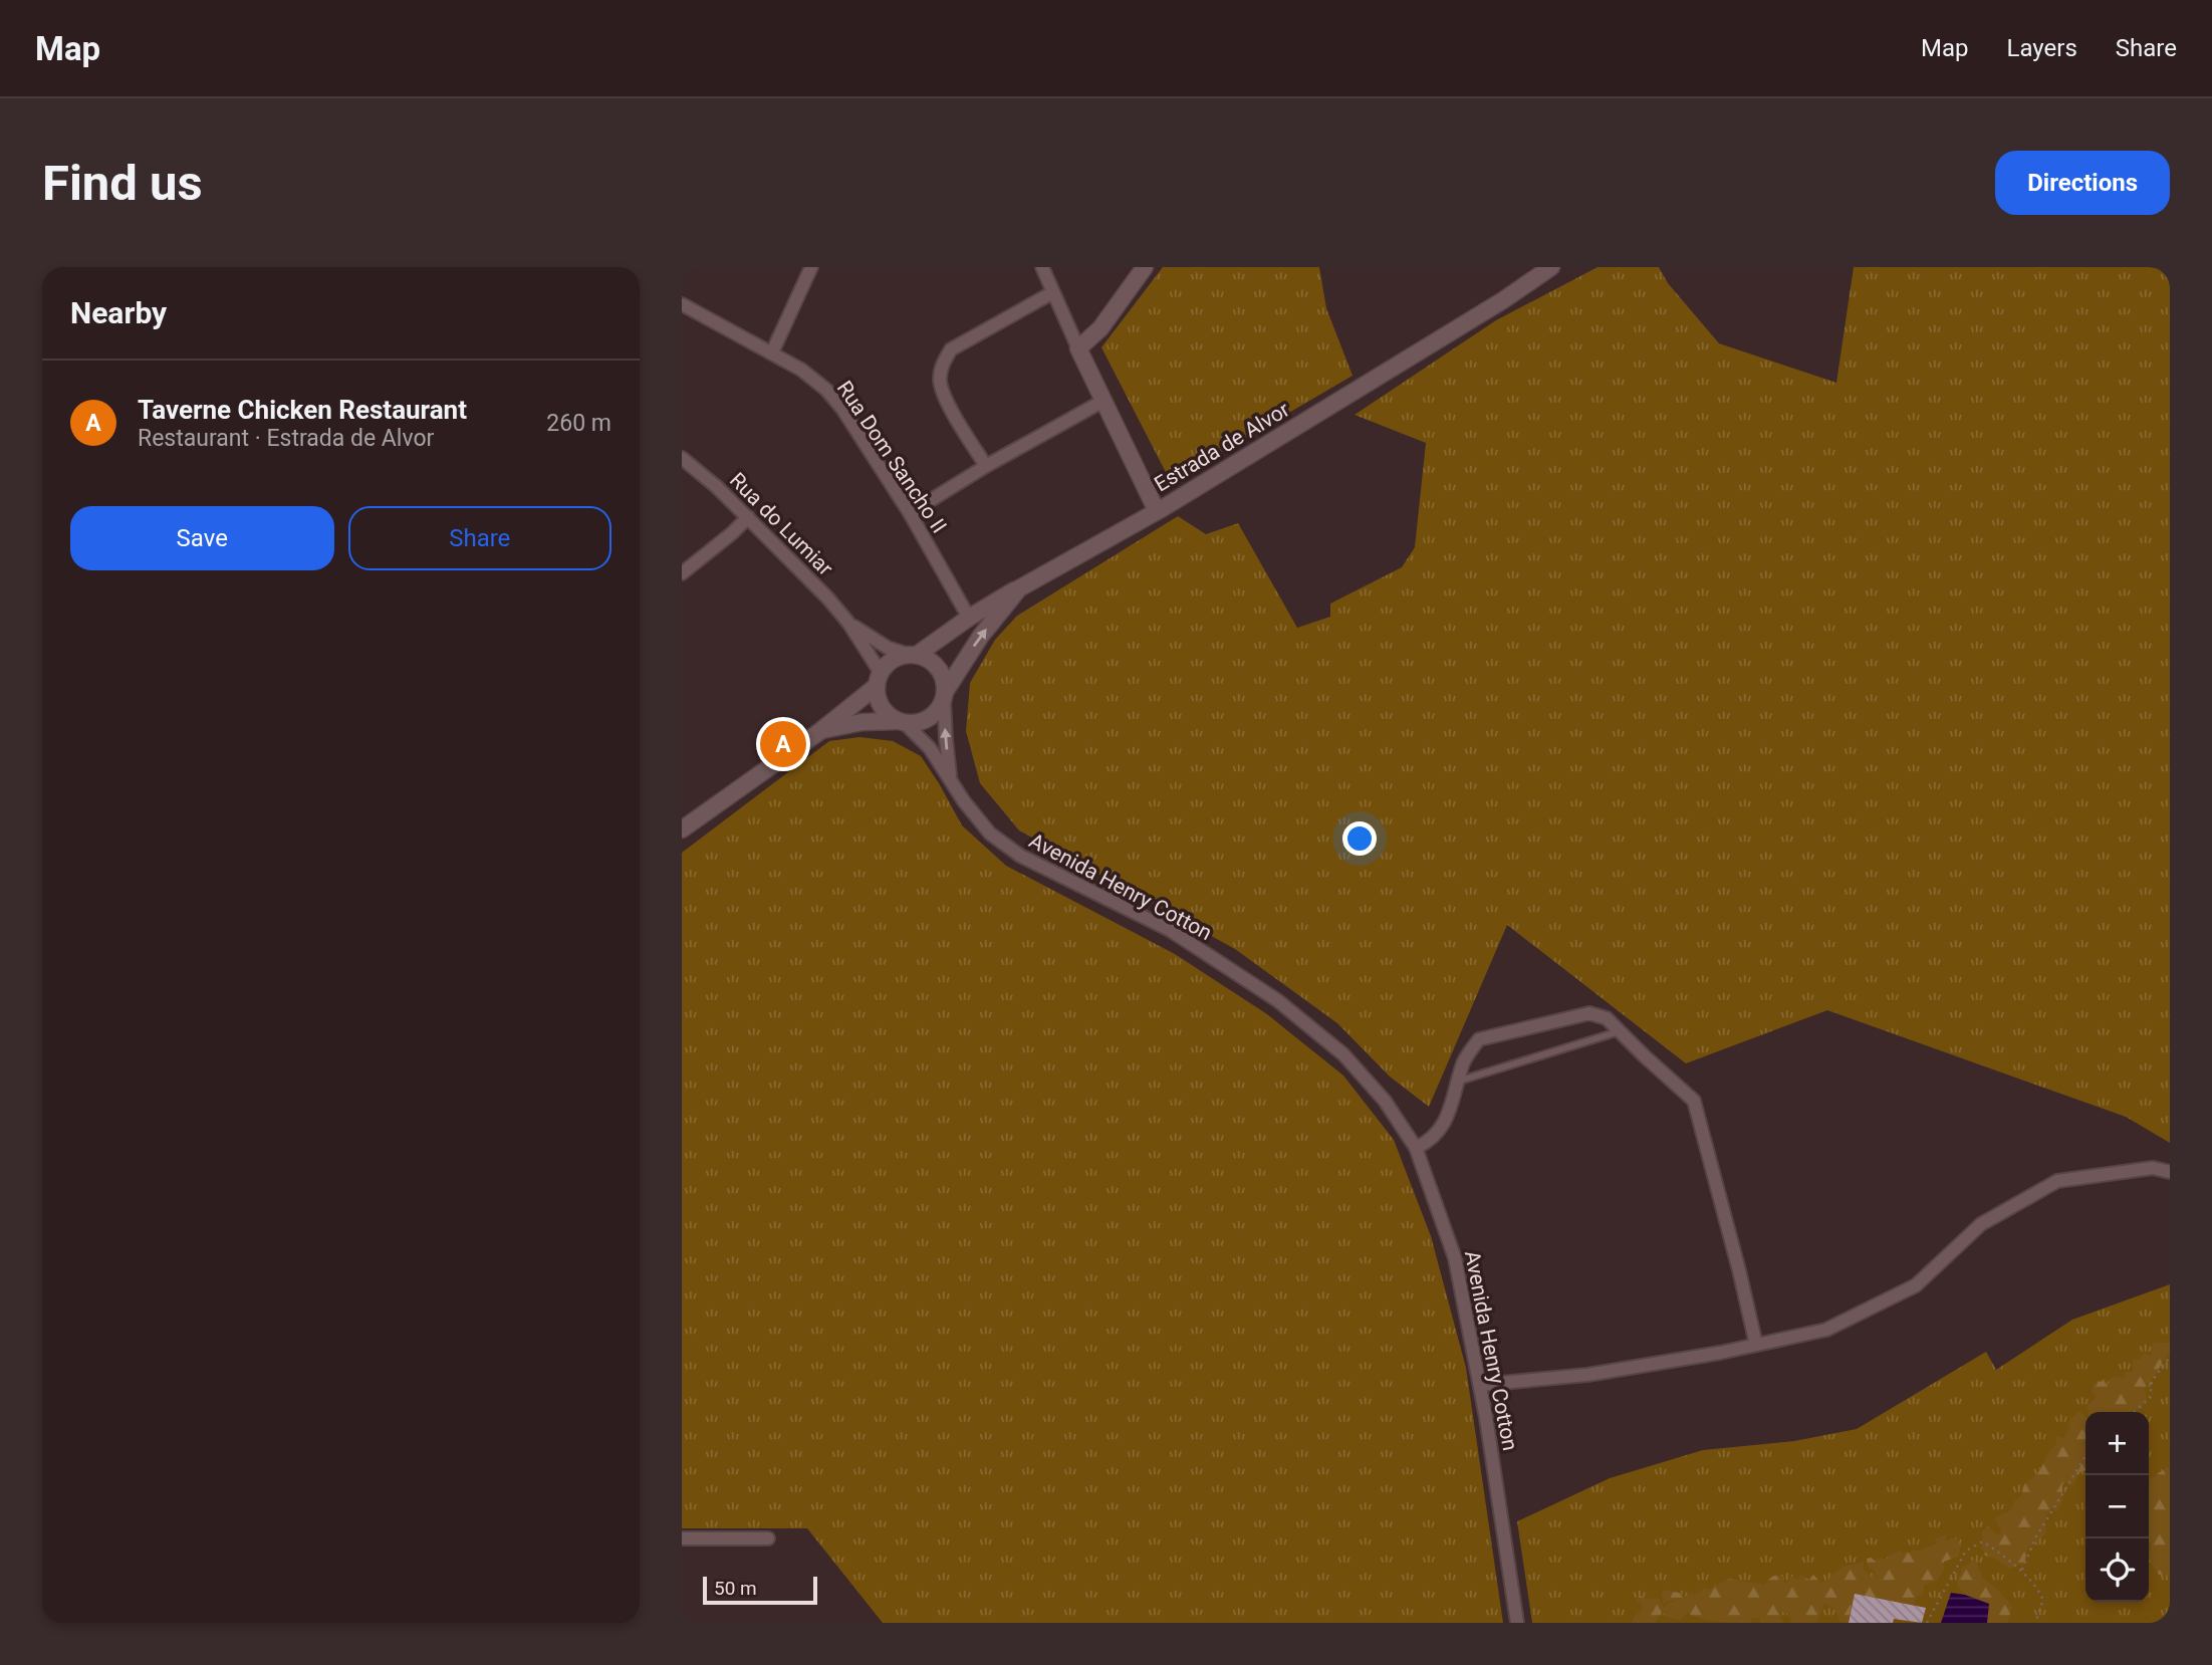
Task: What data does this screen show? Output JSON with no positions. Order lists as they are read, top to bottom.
{
  "streets": {
    "street": [
      "Estrada de Alvor",
      "Rua Dom Sancho II",
      "Rua do Lumiar",
      "Avenida Henry Cotton"
    ]
  },
  "crossings": [
    ["Estrada de Alvor", "Rua Dom Sancho II"],
    ["Estrada de Alvor", "Avenida Henry Cotton"]
  ],
  "scale_bar": "50 m",
  "page": {
    "header": "Map",
    "nav": ["Map", "Layers", "Share"],
    "buttons": [
      "Directions",
      ["Save", "Share"]
    ],
    "title": "Find us",
    "heading": "Nearby",
    "list": [
      {
        "mark": "A",
        "name": "Taverne Chicken Restaurant",
        "note": "Restaurant · Estrada de Alvor",
        "value": "260 m"
      }
    ],
    "pins": "A",
    "map_buttons": ["+", "−"],
    "scale": "50 m"
  }
}
